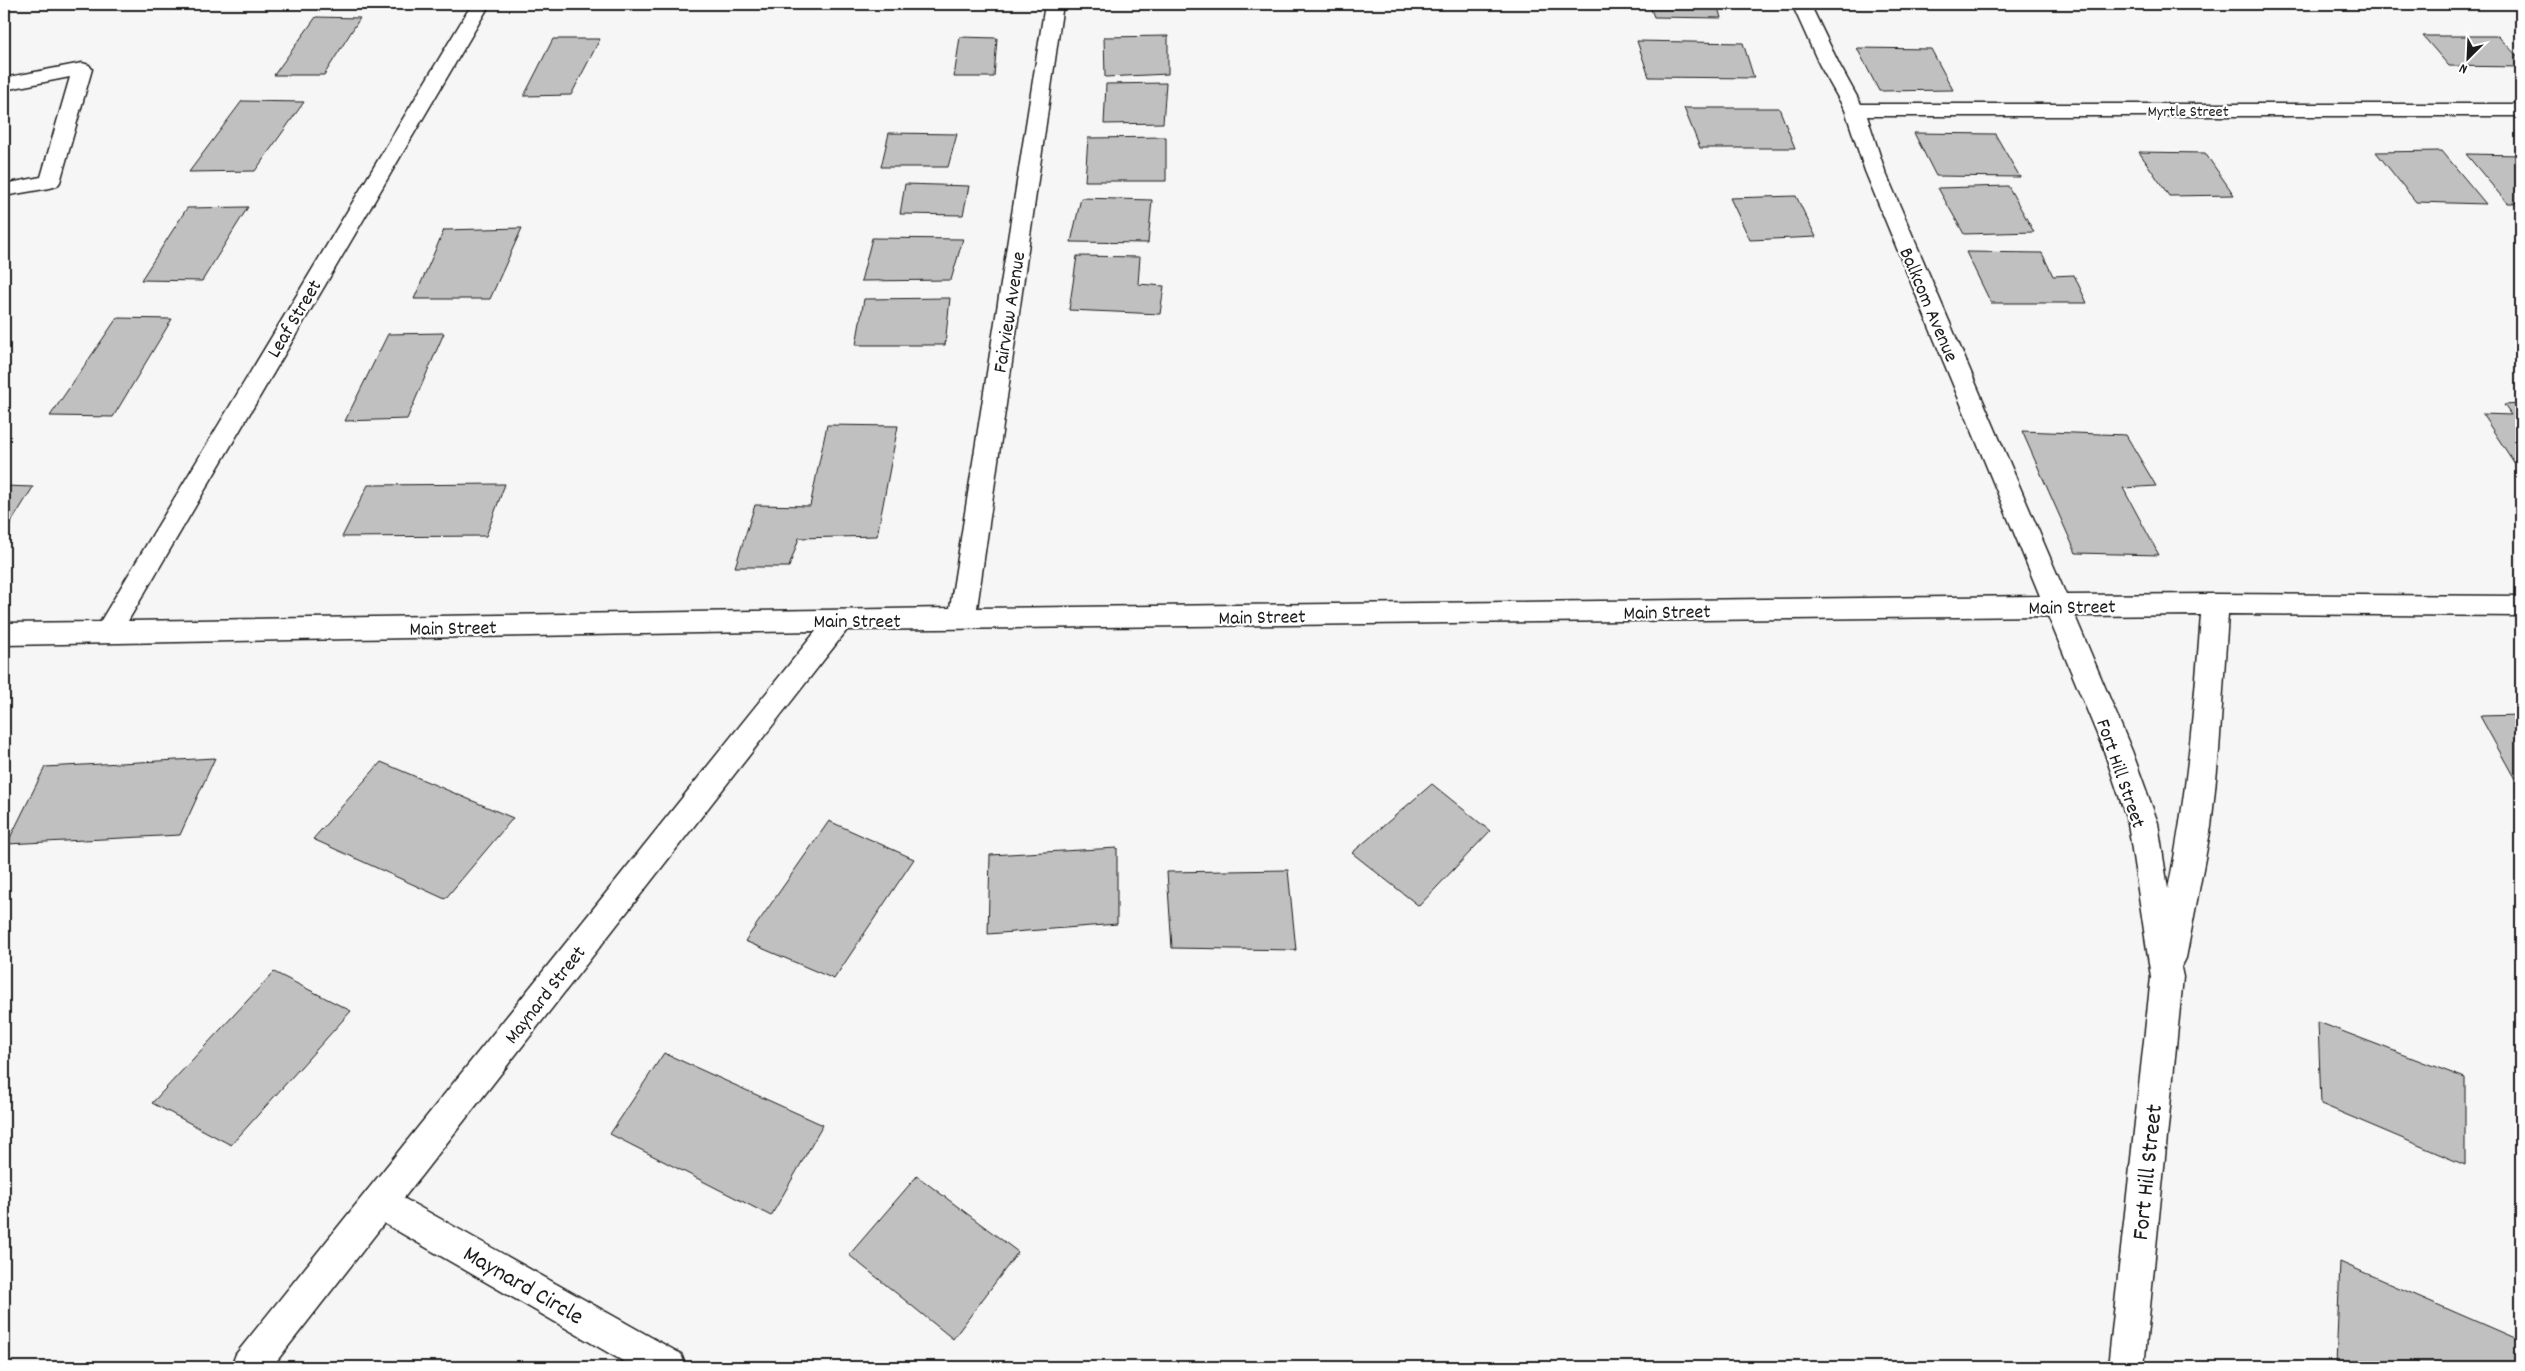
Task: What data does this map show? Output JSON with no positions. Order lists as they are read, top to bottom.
{
  "streets": {
    "street": [
      "Myrtle Street",
      "Balkcom Avenue",
      "Fairview Avenue",
      "Leaf Street",
      "Main Street",
      "Fort Hill Street",
      "Maynard Street",
      "Maynard Circle"
    ]
  },
  "crossings": [
    ["Myrtle Street", "Balkcom Avenue"],
    ["Balkcom Avenue", "Main Street"],
    ["Balkcom Avenue", "Fort Hill Street"],
    ["Fairview Avenue", "Main Street"],
    ["Leaf Street", "Main Street"],
    ["Main Street", "Fort Hill Street"],
    ["Main Street", "Maynard Street"],
    ["Maynard Street", "Maynard Circle"]
  ],
  "north": "bottom left"
}
